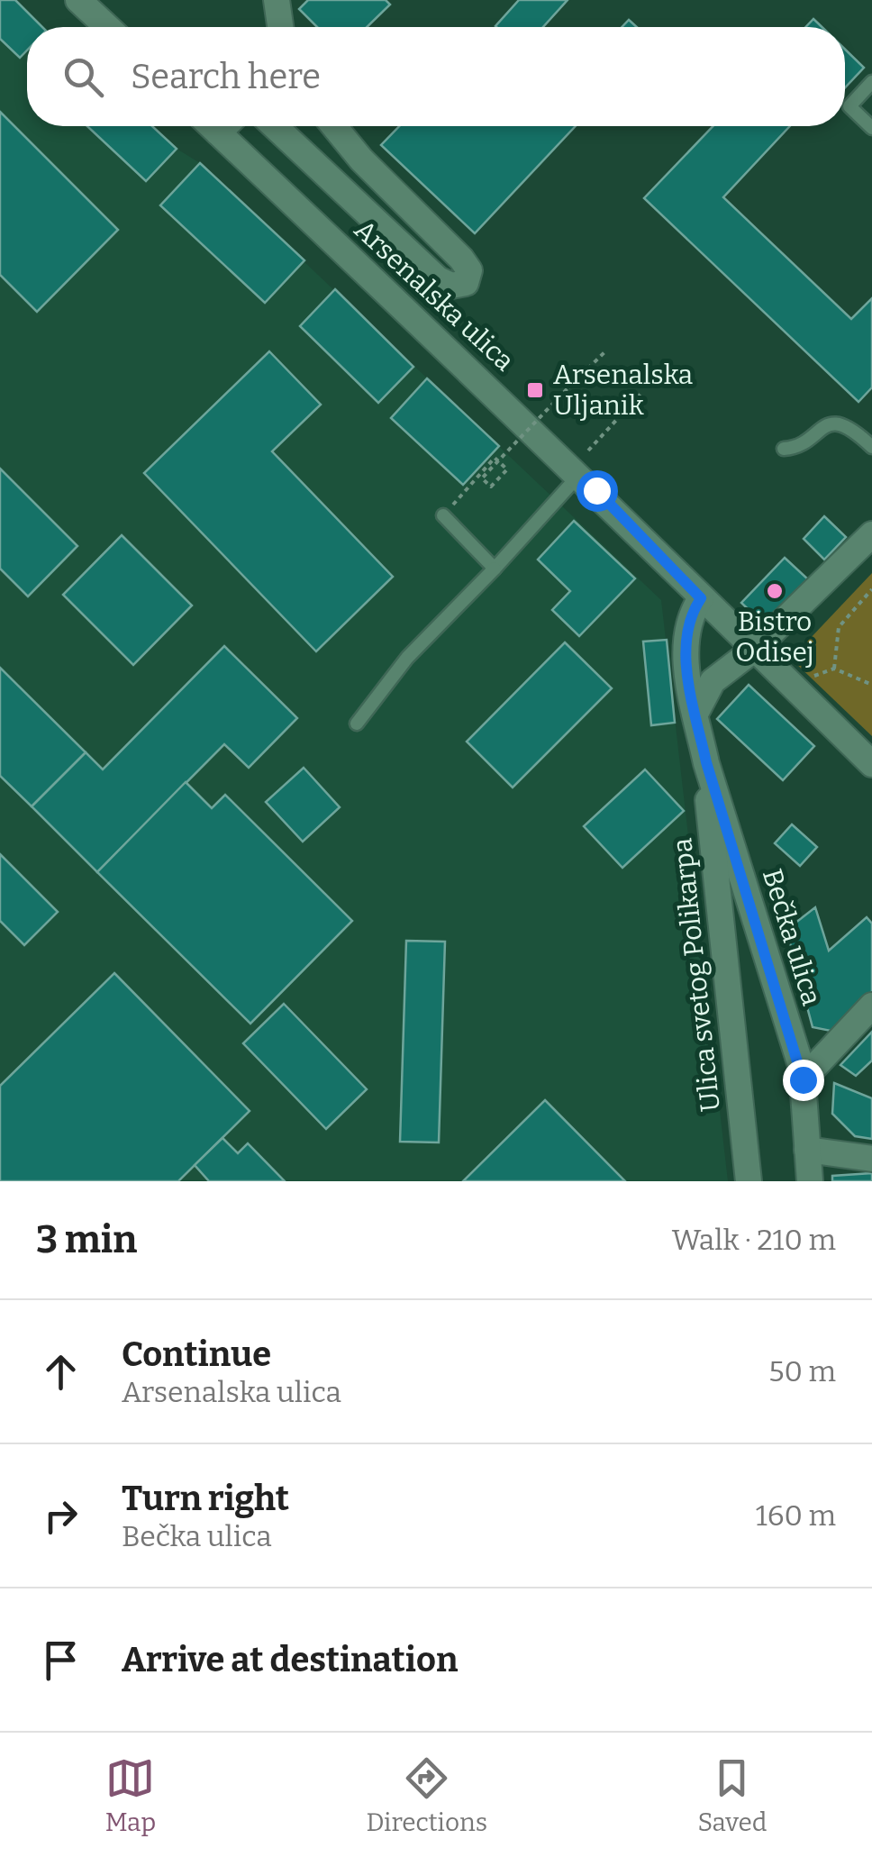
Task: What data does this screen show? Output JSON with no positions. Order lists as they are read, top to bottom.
{
  "streets": {
    "main road": ["Arsenalska ulica", "Bečka ulica", "Ulica svetog Polikarpa"]
  },
  "crossings": [
    ["Arsenalska ulica", "Bečka ulica"],
    ["Bečka ulica", "Ulica svetog Polikarpa"]
  ],
  "places": {
    "transit": ["Arsenalska Uljanik"],
    "other": ["Bistro Odisej"]
  },
  "page": {
    "search": "Search here",
    "heading": ["3 min", "Walk · 210 m"],
    "list": [
      ["Continue", "Arsenalska ulica", "50 m"],
      ["Turn right", "Bečka ulica", "160 m"],
      "Arrive at destination"
    ],
    "nav": ["Map", "Directions", "Saved"]
  }
}
